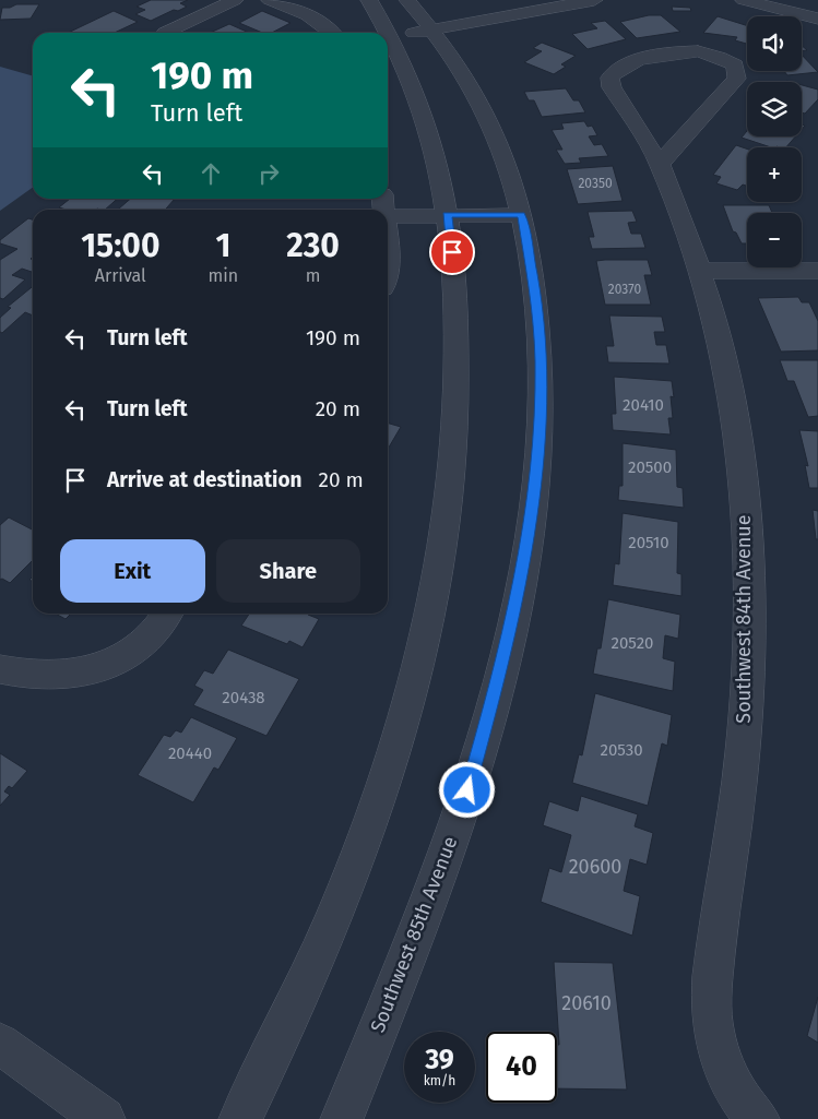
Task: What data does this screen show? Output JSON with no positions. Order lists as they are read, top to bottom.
{
  "streets": {
    "street": ["Southwest 84th Avenue", "Southwest 85th Avenue"]
  },
  "house_numbers": [
    "20350",
    "20370",
    "20410",
    "20500",
    "20510",
    "20520",
    "20438",
    "20530",
    "20440",
    "20600",
    "20610"
  ],
  "page": {
    "map_buttons": ["+", "−"],
    "turn": ["190 m", "Turn left"],
    "eta": [
      "15:00",
      "Arrival",
      "1",
      "min",
      "230",
      "m"
    ],
    "list": [
      {
        "name": "Turn left",
        "value": "190 m"
      },
      {
        "name": "Turn left",
        "value": "20 m"
      },
      {
        "name": "Arrive at destination",
        "value": "20 m"
      }
    ],
    "buttons": ["Exit", "Share"],
    "speed": "39 km/h",
    "limit": "40"
  }
}
